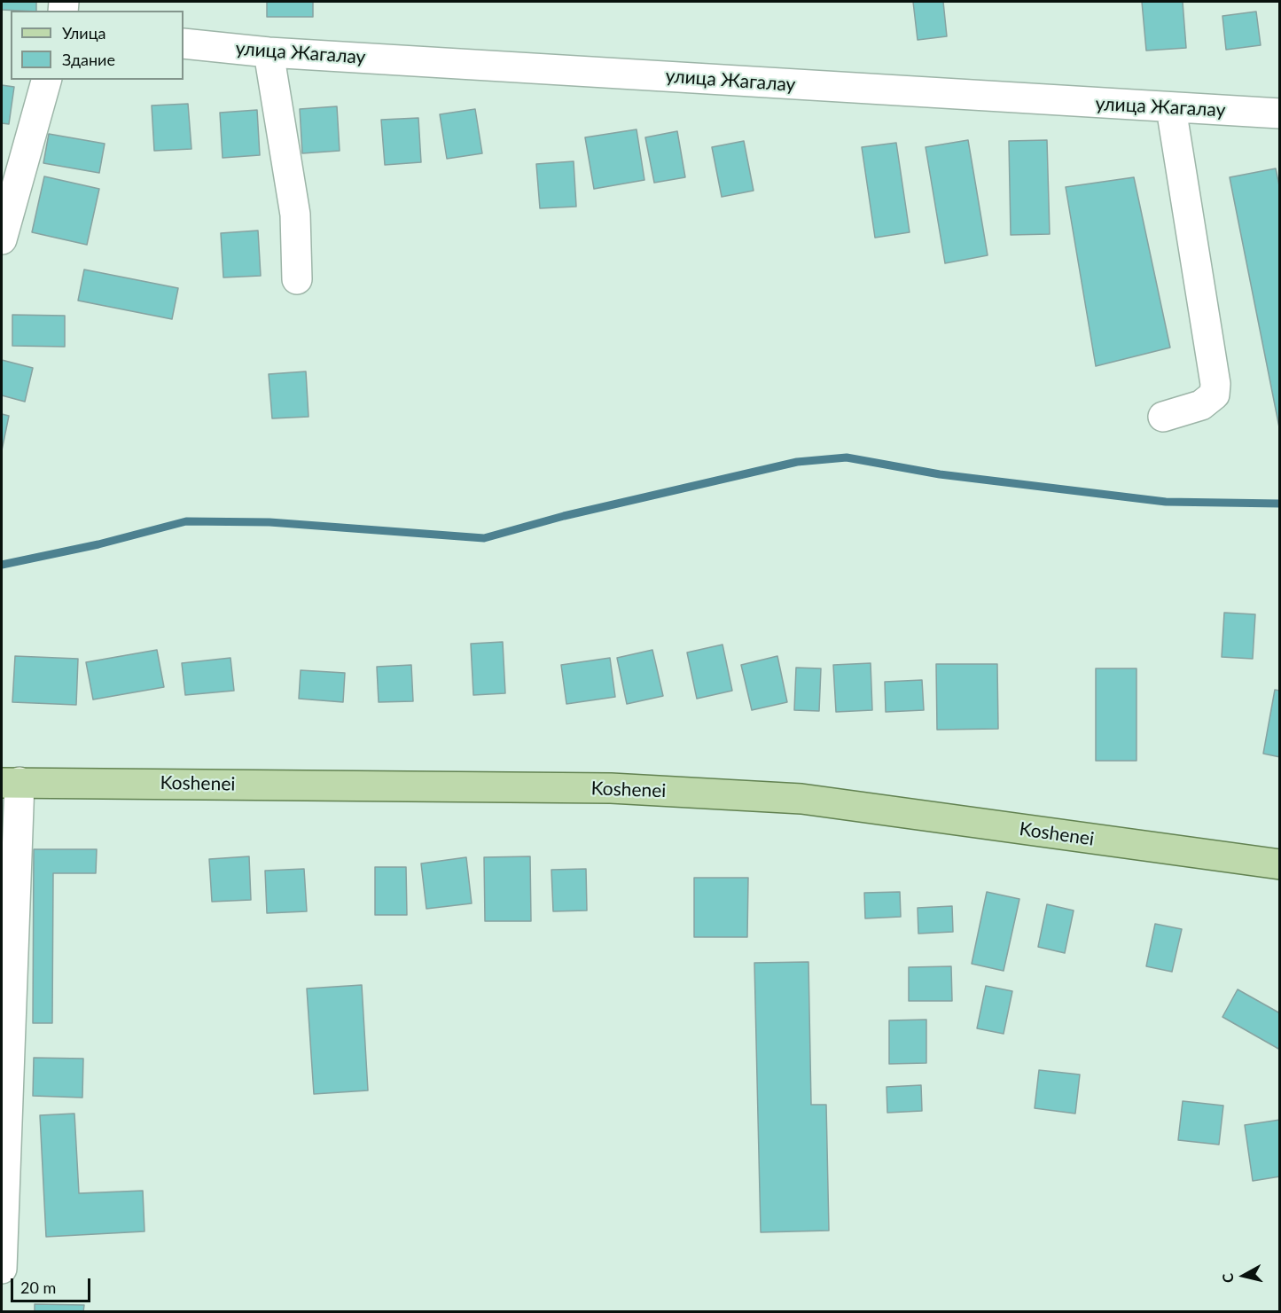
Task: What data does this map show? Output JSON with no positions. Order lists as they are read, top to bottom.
{
  "streets": {
    "main road": ["Koshenei"],
    "street": ["улица Жагалау"]
  },
  "legend": ["Улица", "Здание"],
  "scale_bar": "20 m",
  "north": "left"
}
